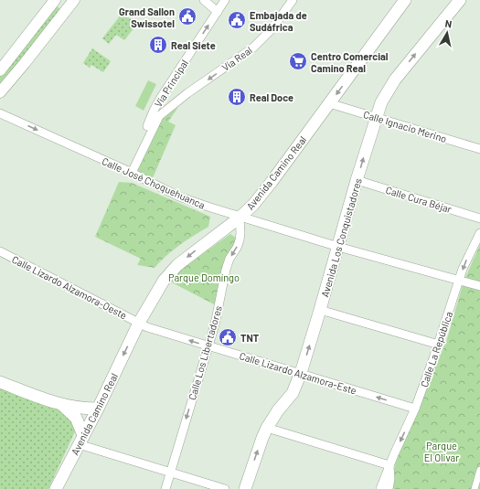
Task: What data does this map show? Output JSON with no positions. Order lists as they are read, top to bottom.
{
  "streets": {
    "main road": ["Avenida Camino Real", "Avenida Los Conquistadores"],
    "street": [
      "Vía Real",
      "Vía Principal",
      "Calle Ignacio Merino",
      "Calle José Choquehuanca",
      "Calle Cura Béjar",
      "Calle Lizardo Alzamora-Oeste",
      "Calle La República",
      "Calle Los Libertadores",
      "Calle Lizardo Alzamora-Este"
    ]
  },
  "crossings": [
    ["Vía Real", "Vía Principal"],
    ["Vía Real", "Calle José Choquehuanca"],
    ["Vía Principal", "Calle José Choquehuanca"],
    ["Calle Ignacio Merino", "Avenida Camino Real"],
    ["Calle Ignacio Merino", "Avenida Los Conquistadores"],
    ["Avenida Camino Real", "Calle José Choquehuanca"],
    ["Avenida Camino Real", "Calle Lizardo Alzamora-Oeste"],
    ["Avenida Camino Real", "Calle Los Libertadores"],
    ["Avenida Camino Real", "Calle Lizardo Alzamora-Este"],
    ["Calle José Choquehuanca", "Avenida Los Conquistadores"],
    ["Calle José Choquehuanca", "Calle La República"],
    ["Calle José Choquehuanca", "Calle Los Libertadores"],
    ["Calle Cura Béjar", "Avenida Los Conquistadores"],
    ["Avenida Los Conquistadores", "Calle Lizardo Alzamora-Este"],
    ["Calle Lizardo Alzamora-Oeste", "Calle Lizardo Alzamora-Este"],
    ["Calle La República", "Calle Lizardo Alzamora-Este"],
    ["Calle Los Libertadores", "Calle Lizardo Alzamora-Este"]
  ],
  "one_way": [
    "Vía Real",
    "Vía Principal",
    "Avenida Camino Real",
    "Avenida Los Conquistadores",
    "Calle La República",
    "Calle Los Libertadores"
  ],
  "parks": ["Parque Domíngo", "Parque El Olivar"],
  "places": {
    "public building": ["Grand Sallon Swissotel", "Embajada de Sudáfrica", "TNT"],
    "building": ["Real Siete", "Real Doce"],
    "supermarket": ["Centro Comercial Camino Real"]
  },
  "north": "top"
}
